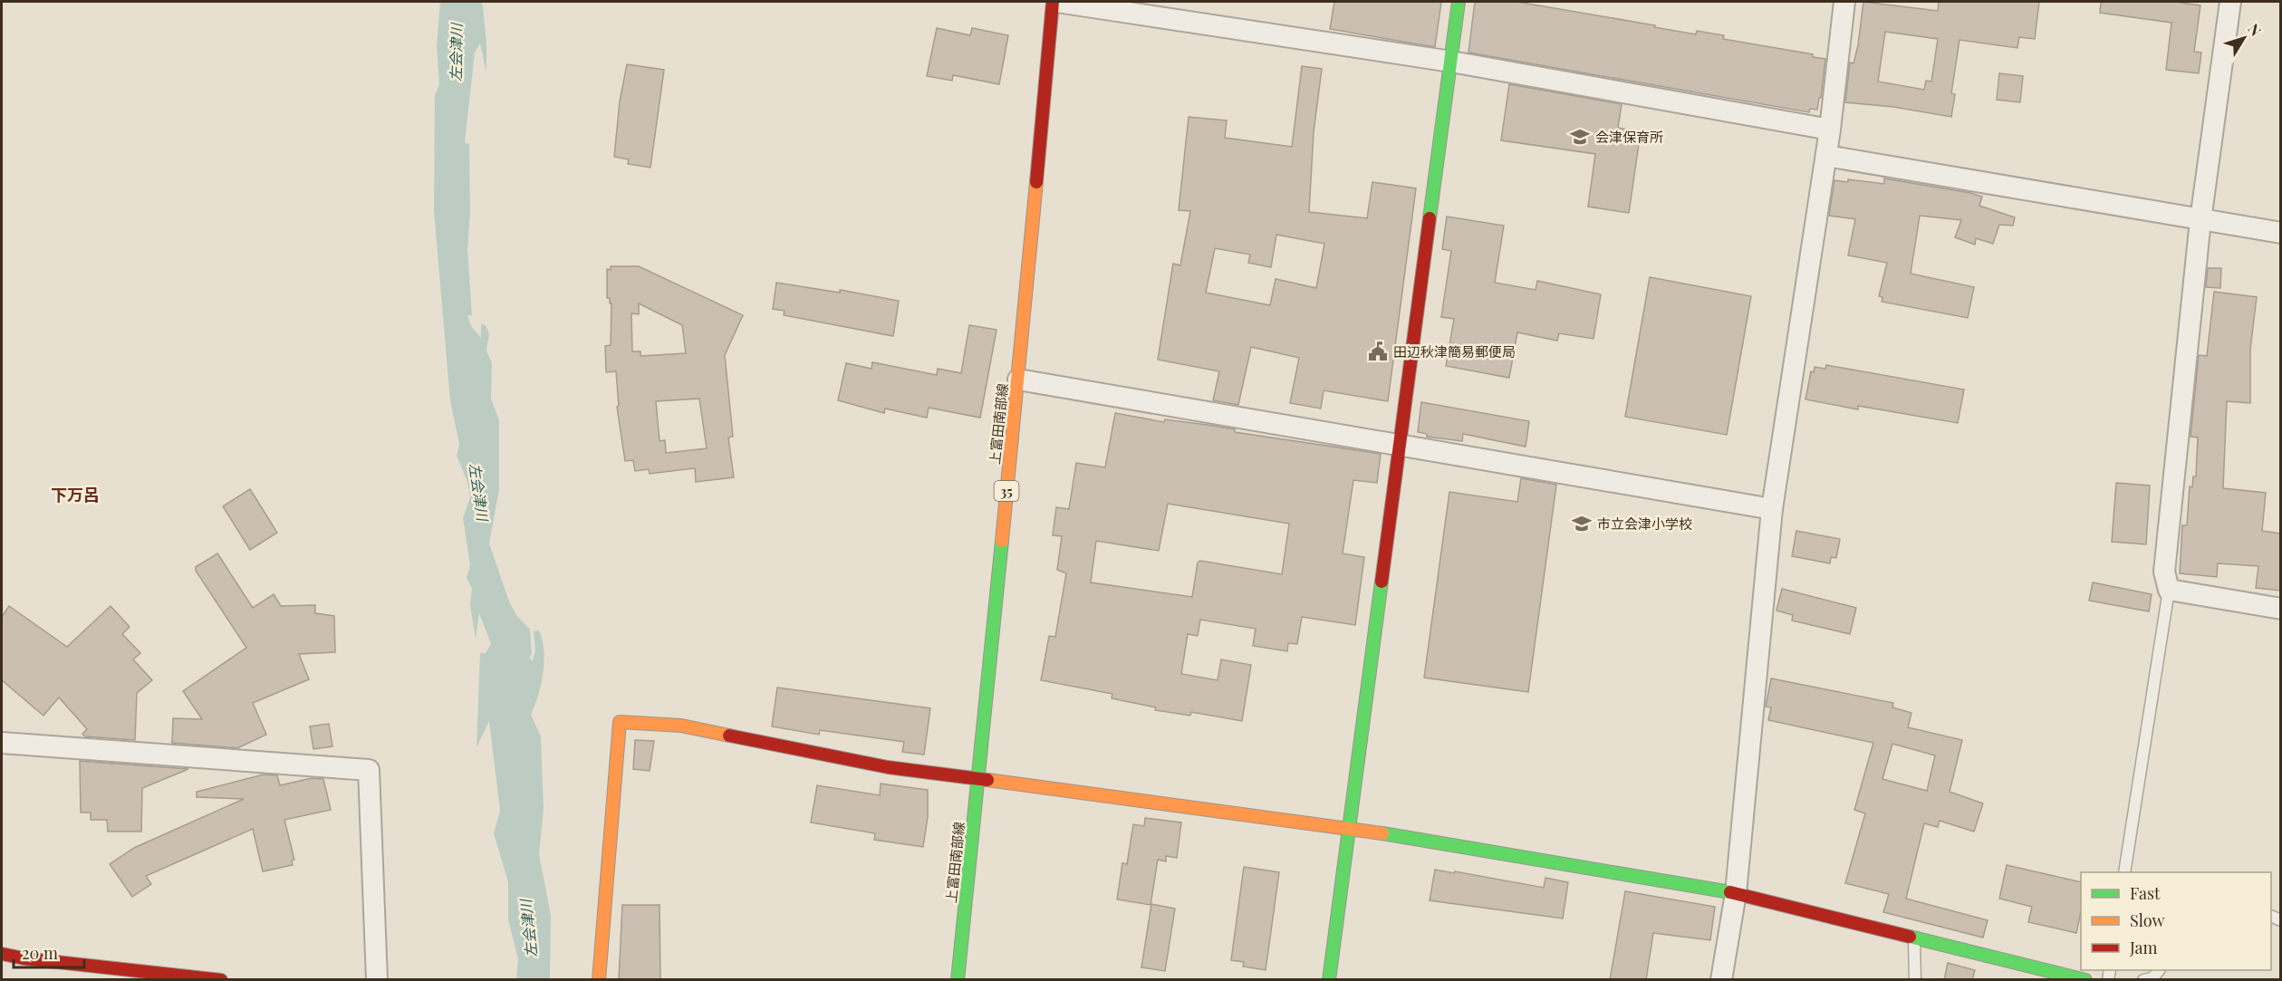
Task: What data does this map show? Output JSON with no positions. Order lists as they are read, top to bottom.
{
  "streets": {
    "street": ["上富田南部線", "35"]
  },
  "districts": ["下万呂"],
  "water": ["左会津川"],
  "places": {
    "school or university": ["会津保育所", "市立会津小学校"],
    "public building": ["田辺秋津簡易郵便局"]
  },
  "legend": ["Fast", "Slow", "Jam"],
  "scale_bar": "20 m",
  "north": "top right"
}
